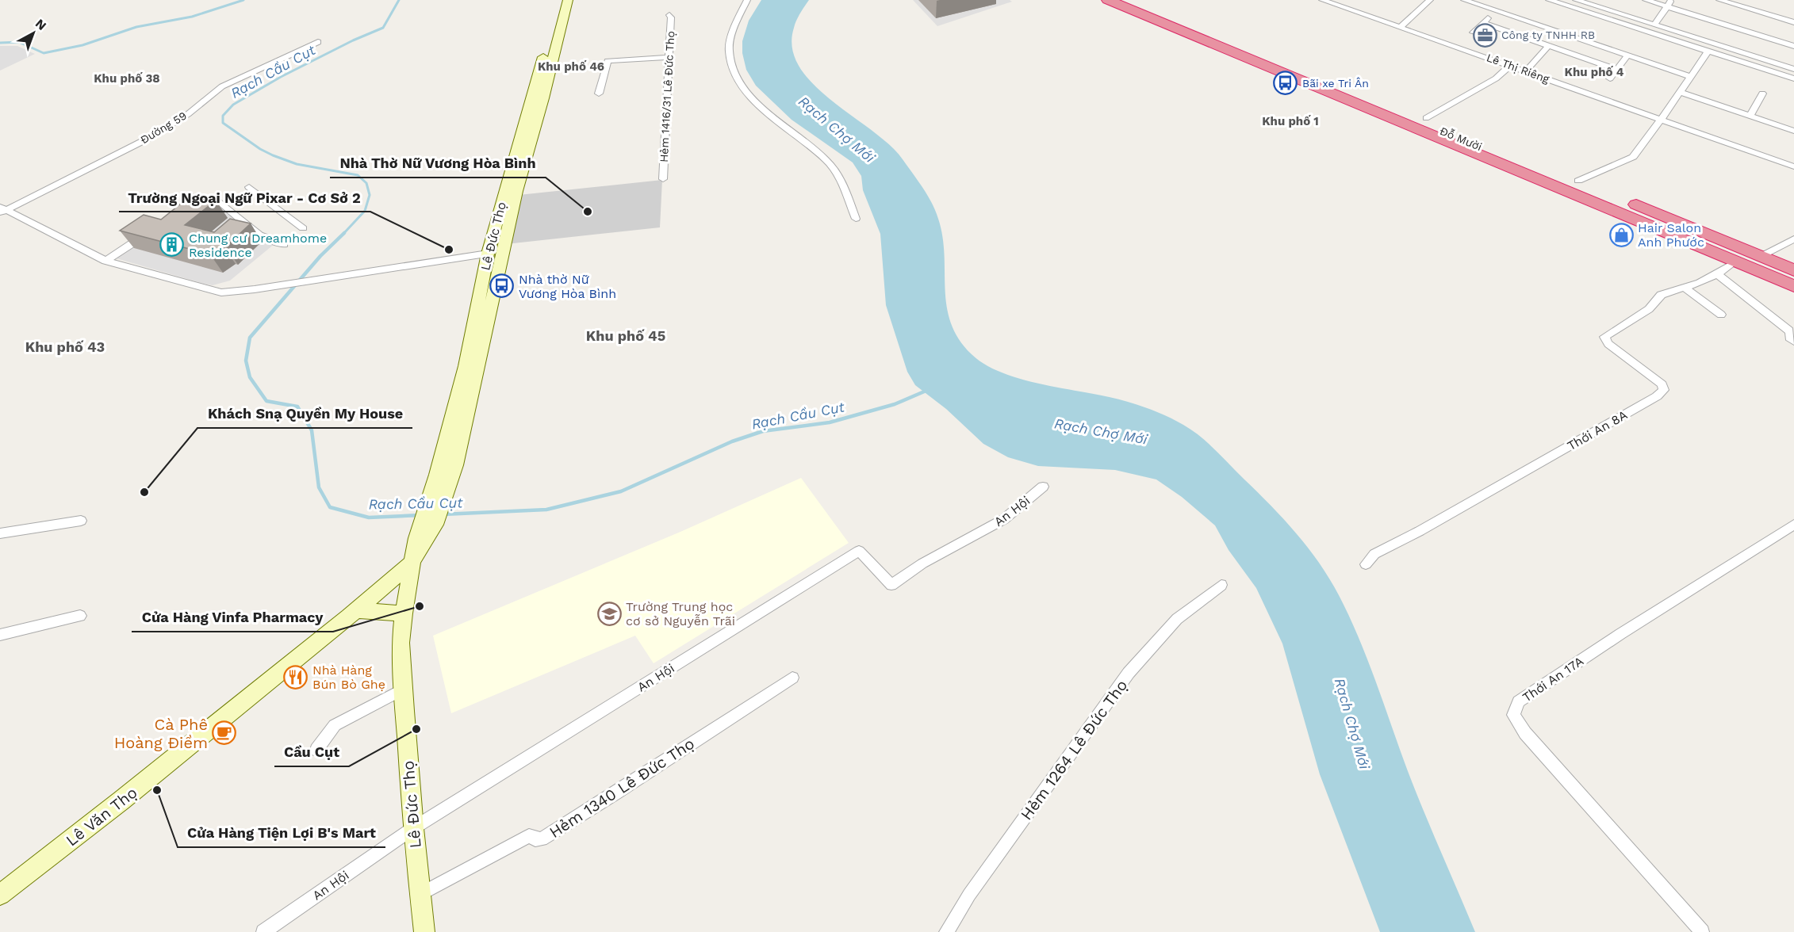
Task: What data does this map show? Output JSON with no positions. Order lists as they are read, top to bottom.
{
  "streets": {
    "highway": ["Đỗ Mười"],
    "main road": ["Lê Đức Thọ", "Lê Văn Thọ"],
    "street": [
      "Lê Thị Riêng",
      "Hẻm 1416/31 Lê Đức Thọ",
      "Đường 59",
      "Thới An 8A",
      "An Hội",
      "Thới An 17A",
      "Hẻm 1264 Lê Đức Thọ",
      "Hẻm 1340 Lê Đức Thọ"
    ]
  },
  "crossings": [
    ["Đỗ Mười", "Thới An 8A"],
    ["Lê Đức Thọ", "An Hội"],
    ["Lê Đức Thọ", "Hẻm 1340 Lê Đức Thọ"],
    ["Lê Đức Thọ", "Lê Văn Thọ"]
  ],
  "districts": [
    "Khu phố 46",
    "Khu phố 4",
    "Khu phố 38",
    "Khu phố 1",
    "Khu phố 45",
    "Khu phố 43"
  ],
  "water": ["Rạch Cầu Cụt", "Rạch Chợ Mới"],
  "places": {
    "office": ["Công ty TNHH RB"],
    "bus stop": ["Bãi xe Tri Ân", "Nhà thờ Nữ Vương Hòa Bình"],
    "other": [
      "Nhà Thờ Nữ Vương Hòa Bình",
      "Trường Ngoại Ngữ Pixar - Cơ Sở 2",
      "Khách Snạ Quyền My House",
      "Cửa Hàng Vinfa Pharmacy",
      "Cầu Cụt",
      "Cửa Hàng Tiện Lợi B's Mart"
    ],
    "shop": ["Hair Salon Anh Phước"],
    "building": ["Chung cư Dreamhome Residence"],
    "school or university": ["Trường Trung học cơ sở Nguyễn Trãi"],
    "restaurant": ["Nhà Hàng Bún Bò Ghẹ"],
    "cafe": ["Cà Phê Hoàng Điềm"]
  },
  "north": "top right"
}
